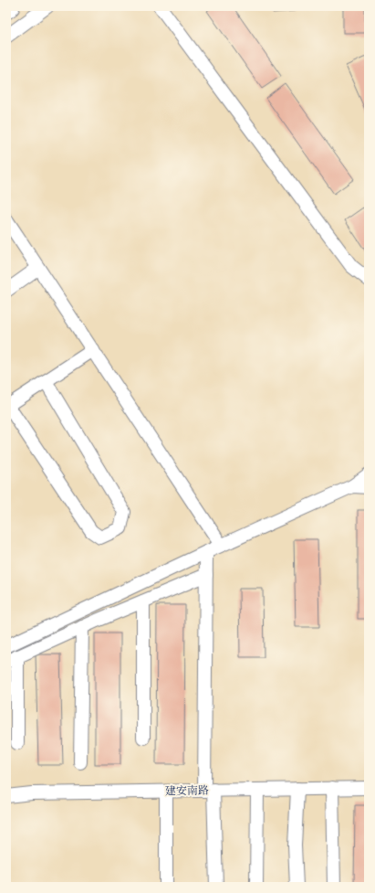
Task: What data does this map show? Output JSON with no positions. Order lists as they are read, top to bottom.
{
  "streets": {
    "street": ["建安南路"]
  }
}
